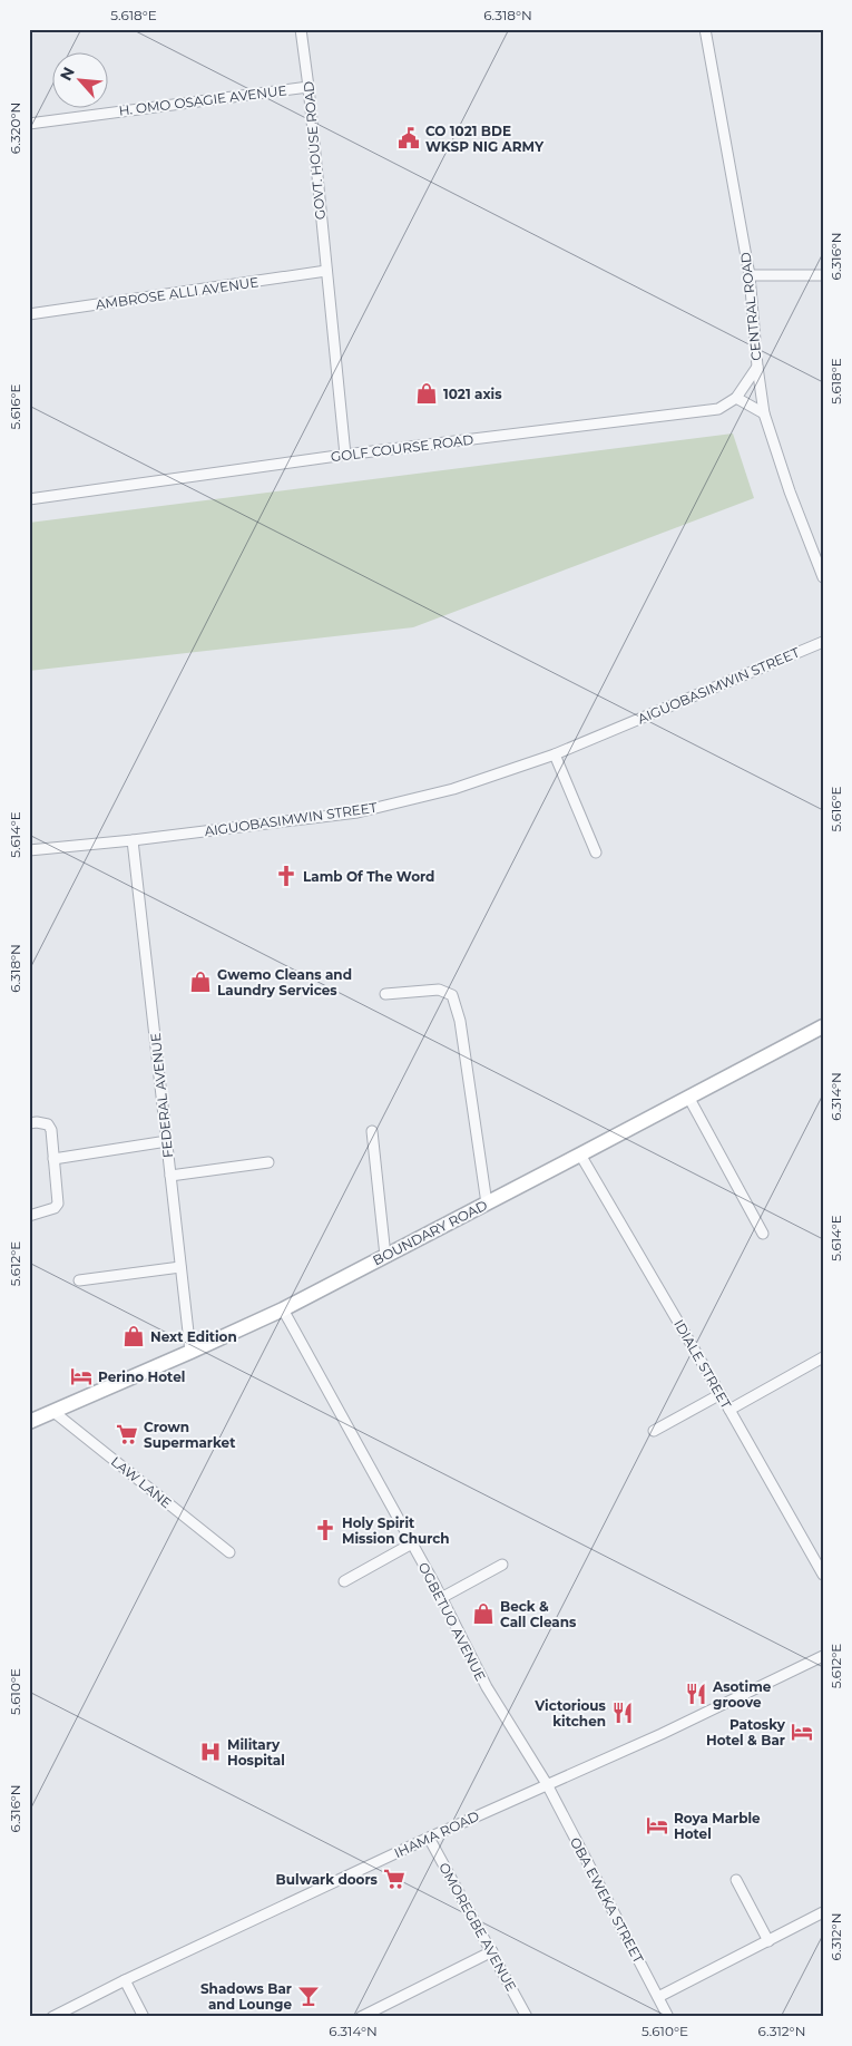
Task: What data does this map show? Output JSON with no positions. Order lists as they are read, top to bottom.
{
  "streets": {
    "street": [
      "H. OMO OSAGIE AVENUE",
      "GOVT. HOUSE ROAD",
      "AMBROSE ALLI AVENUE",
      "CENTRAL ROAD",
      "GOLF COURSE ROAD",
      "AIGUOBASIMWIN STREET",
      "FEDERAL AVENUE",
      "BOUNDARY ROAD",
      "IDIALE STREET",
      "LAW LANE",
      "OGBETUO AVENUE",
      "IHAMA ROAD",
      "OBA EWEKA STREET",
      "OMOREGBE AVENUE"
    ]
  },
  "crossings": [
    ["H. OMO OSAGIE AVENUE", "GOVT. HOUSE ROAD"],
    ["GOVT. HOUSE ROAD", "AMBROSE ALLI AVENUE"],
    ["GOVT. HOUSE ROAD", "GOLF COURSE ROAD"],
    ["CENTRAL ROAD", "GOLF COURSE ROAD"],
    ["AIGUOBASIMWIN STREET", "FEDERAL AVENUE"],
    ["FEDERAL AVENUE", "BOUNDARY ROAD"],
    ["BOUNDARY ROAD", "IDIALE STREET"],
    ["BOUNDARY ROAD", "LAW LANE"],
    ["BOUNDARY ROAD", "OGBETUO AVENUE"],
    ["OGBETUO AVENUE", "IHAMA ROAD"],
    ["OGBETUO AVENUE", "OBA EWEKA STREET"],
    ["IHAMA ROAD", "OBA EWEKA STREET"],
    ["IHAMA ROAD", "OMOREGBE AVENUE"]
  ],
  "places": {
    "public building": ["CO 1021 BDE WKSP NIG ARMY"],
    "shop": [
      "1021 axis",
      "Gwemo Cleans and Laundry Services",
      "Next Edition",
      "Beck & Call Cleans"
    ],
    "church": ["Lamb Of The Word", "Holy Spirit Mission Church"],
    "hotel": ["Perino Hotel", "Patosky Hotel & Bar", "Roya Marble Hotel"],
    "supermarket": ["Crown Supermarket", "Bulwark doors"],
    "restaurant": ["Asotime groove", "Victorious kitchen"],
    "hospital": ["Military Hospital"],
    "bar": ["Shadows Bar and Lounge"]
  },
  "north": "top left",
  "coordinates": [
    "5.618°E",
    "6.318°N",
    "6.320°N",
    "6.316°N",
    "5.616°E",
    "5.614°E",
    "6.314°N",
    "5.612°E",
    "5.610°E",
    "6.312°N"
  ]
}
